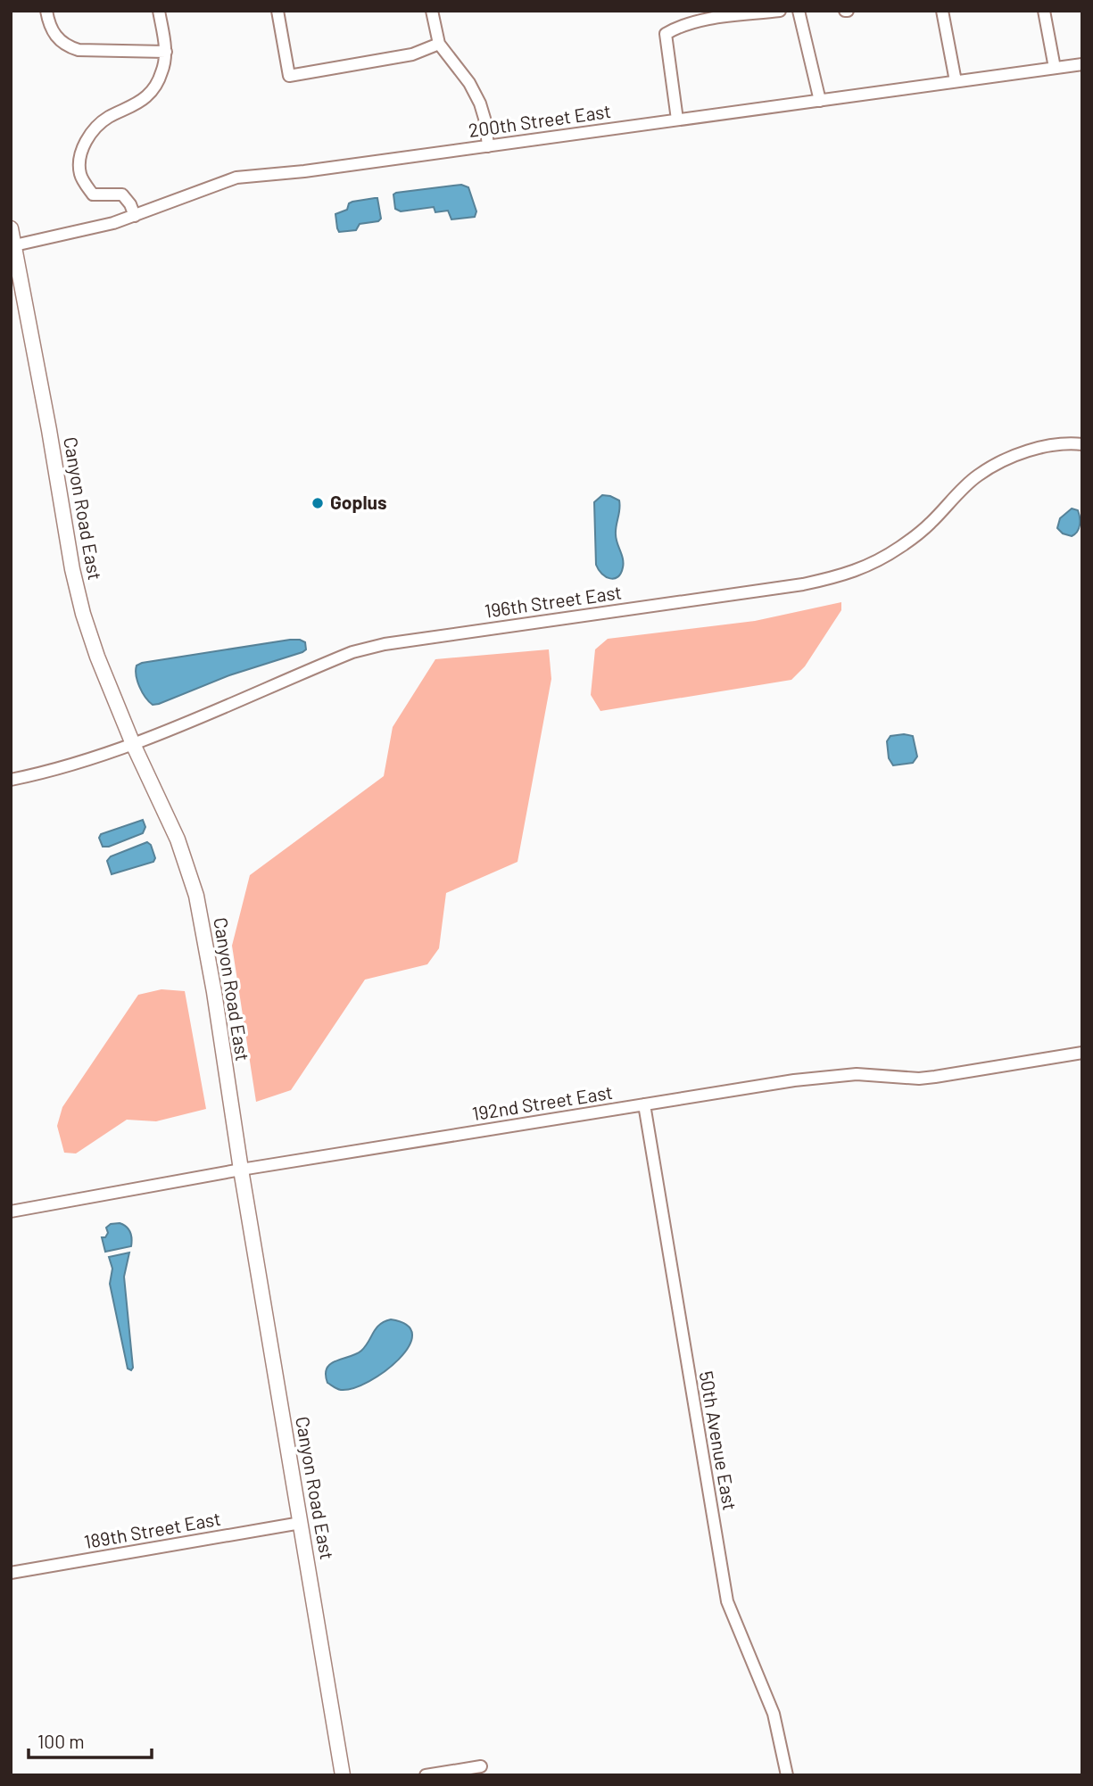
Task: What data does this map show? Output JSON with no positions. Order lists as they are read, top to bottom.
{
  "streets": {
    "main road": ["Canyon Road East"],
    "street": [
      "200th Street East",
      "196th Street East",
      "192nd Street East",
      "50th Avenue East",
      "189th Street East"
    ]
  },
  "crossings": [
    ["200th Street East", "Canyon Road East"],
    ["Canyon Road East", "196th Street East"],
    ["Canyon Road East", "192nd Street East"],
    ["Canyon Road East", "189th Street East"],
    ["192nd Street East", "50th Avenue East"]
  ],
  "places": ["Goplus"],
  "scale_bar": "100 m"
}
